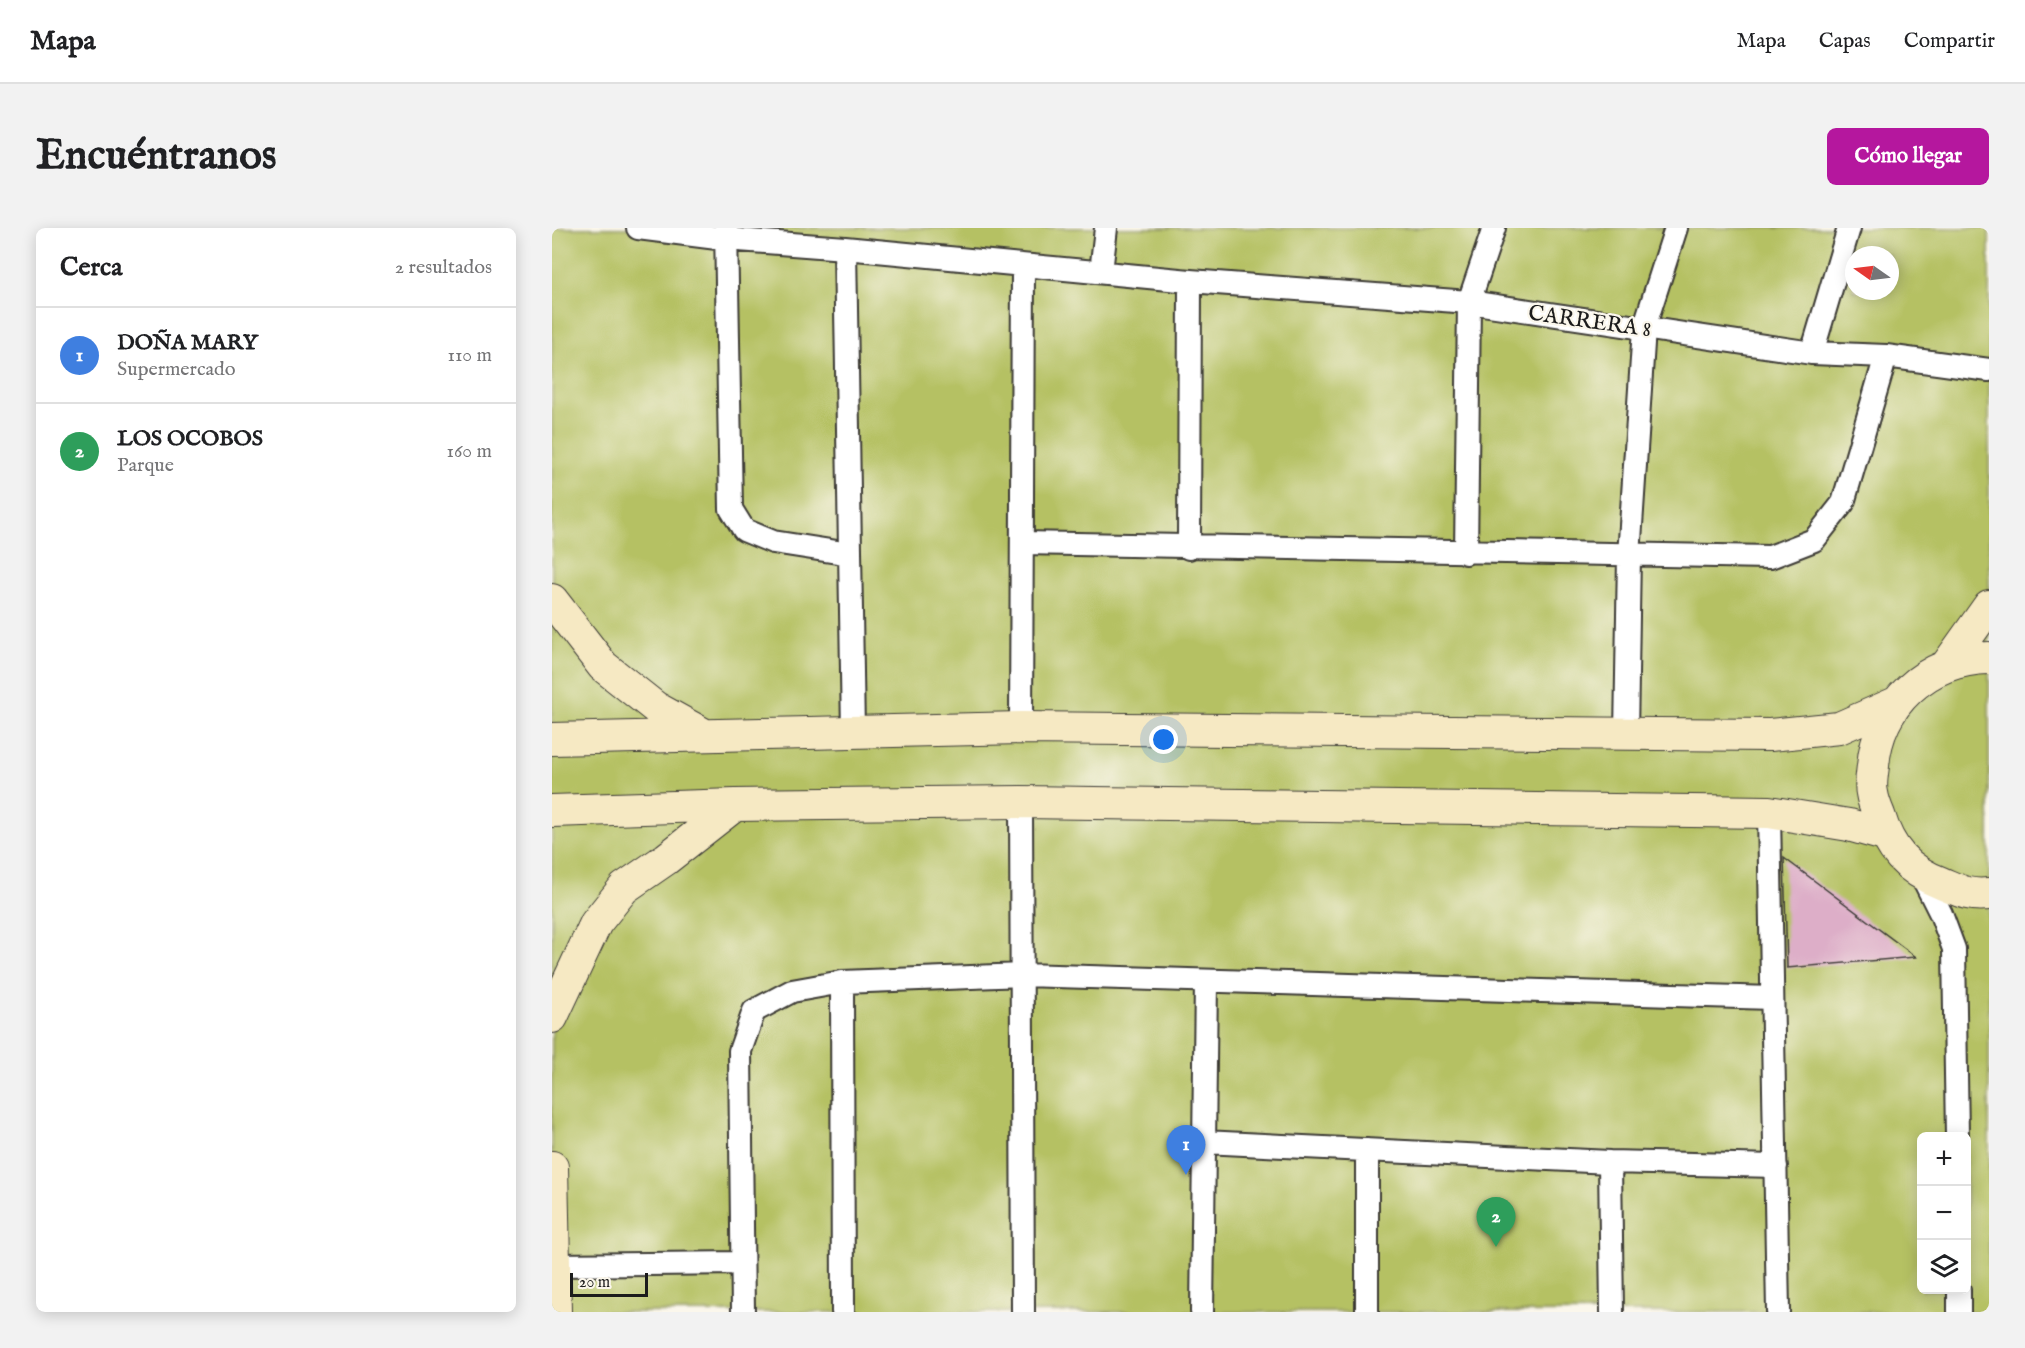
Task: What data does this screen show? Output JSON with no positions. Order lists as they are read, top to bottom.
{
  "streets": {
    "street": ["CARRERA 8"]
  },
  "scale_bar": "20 m",
  "north": "left",
  "page": {
    "header": "Mapa",
    "nav": ["Mapa", "Capas", "Compartir"],
    "buttons": "Cómo llegar",
    "title": "Encuéntranos",
    "heading": ["Cerca", "2 resultados"],
    "list": [
      {
        "mark": "1",
        "name": "DOÑA MARY",
        "note": "Supermercado",
        "value": "110 m"
      },
      {
        "mark": "2",
        "name": "LOS OCOBOS",
        "note": "Parque",
        "value": "160 m"
      }
    ],
    "pins": ["1", "2"],
    "map_buttons": ["+", "−"],
    "scale": "20 m"
  }
}
